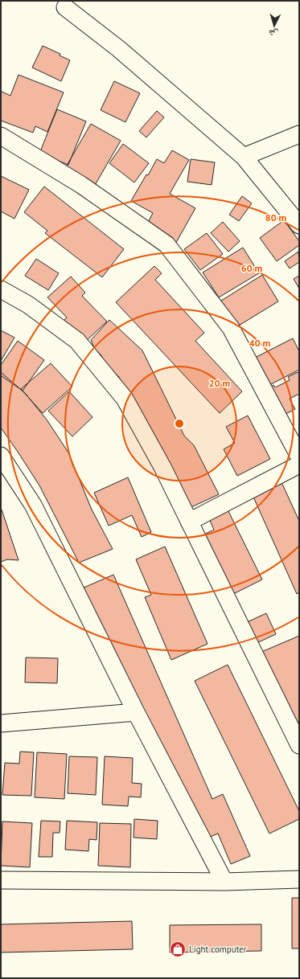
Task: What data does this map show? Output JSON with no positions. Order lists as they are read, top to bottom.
{
  "places": {
    "shop": ["Light computer"]
  },
  "north": "bottom",
  "rings": [
    "80 m",
    "60 m",
    "40 m",
    "20 m"
  ]
}
